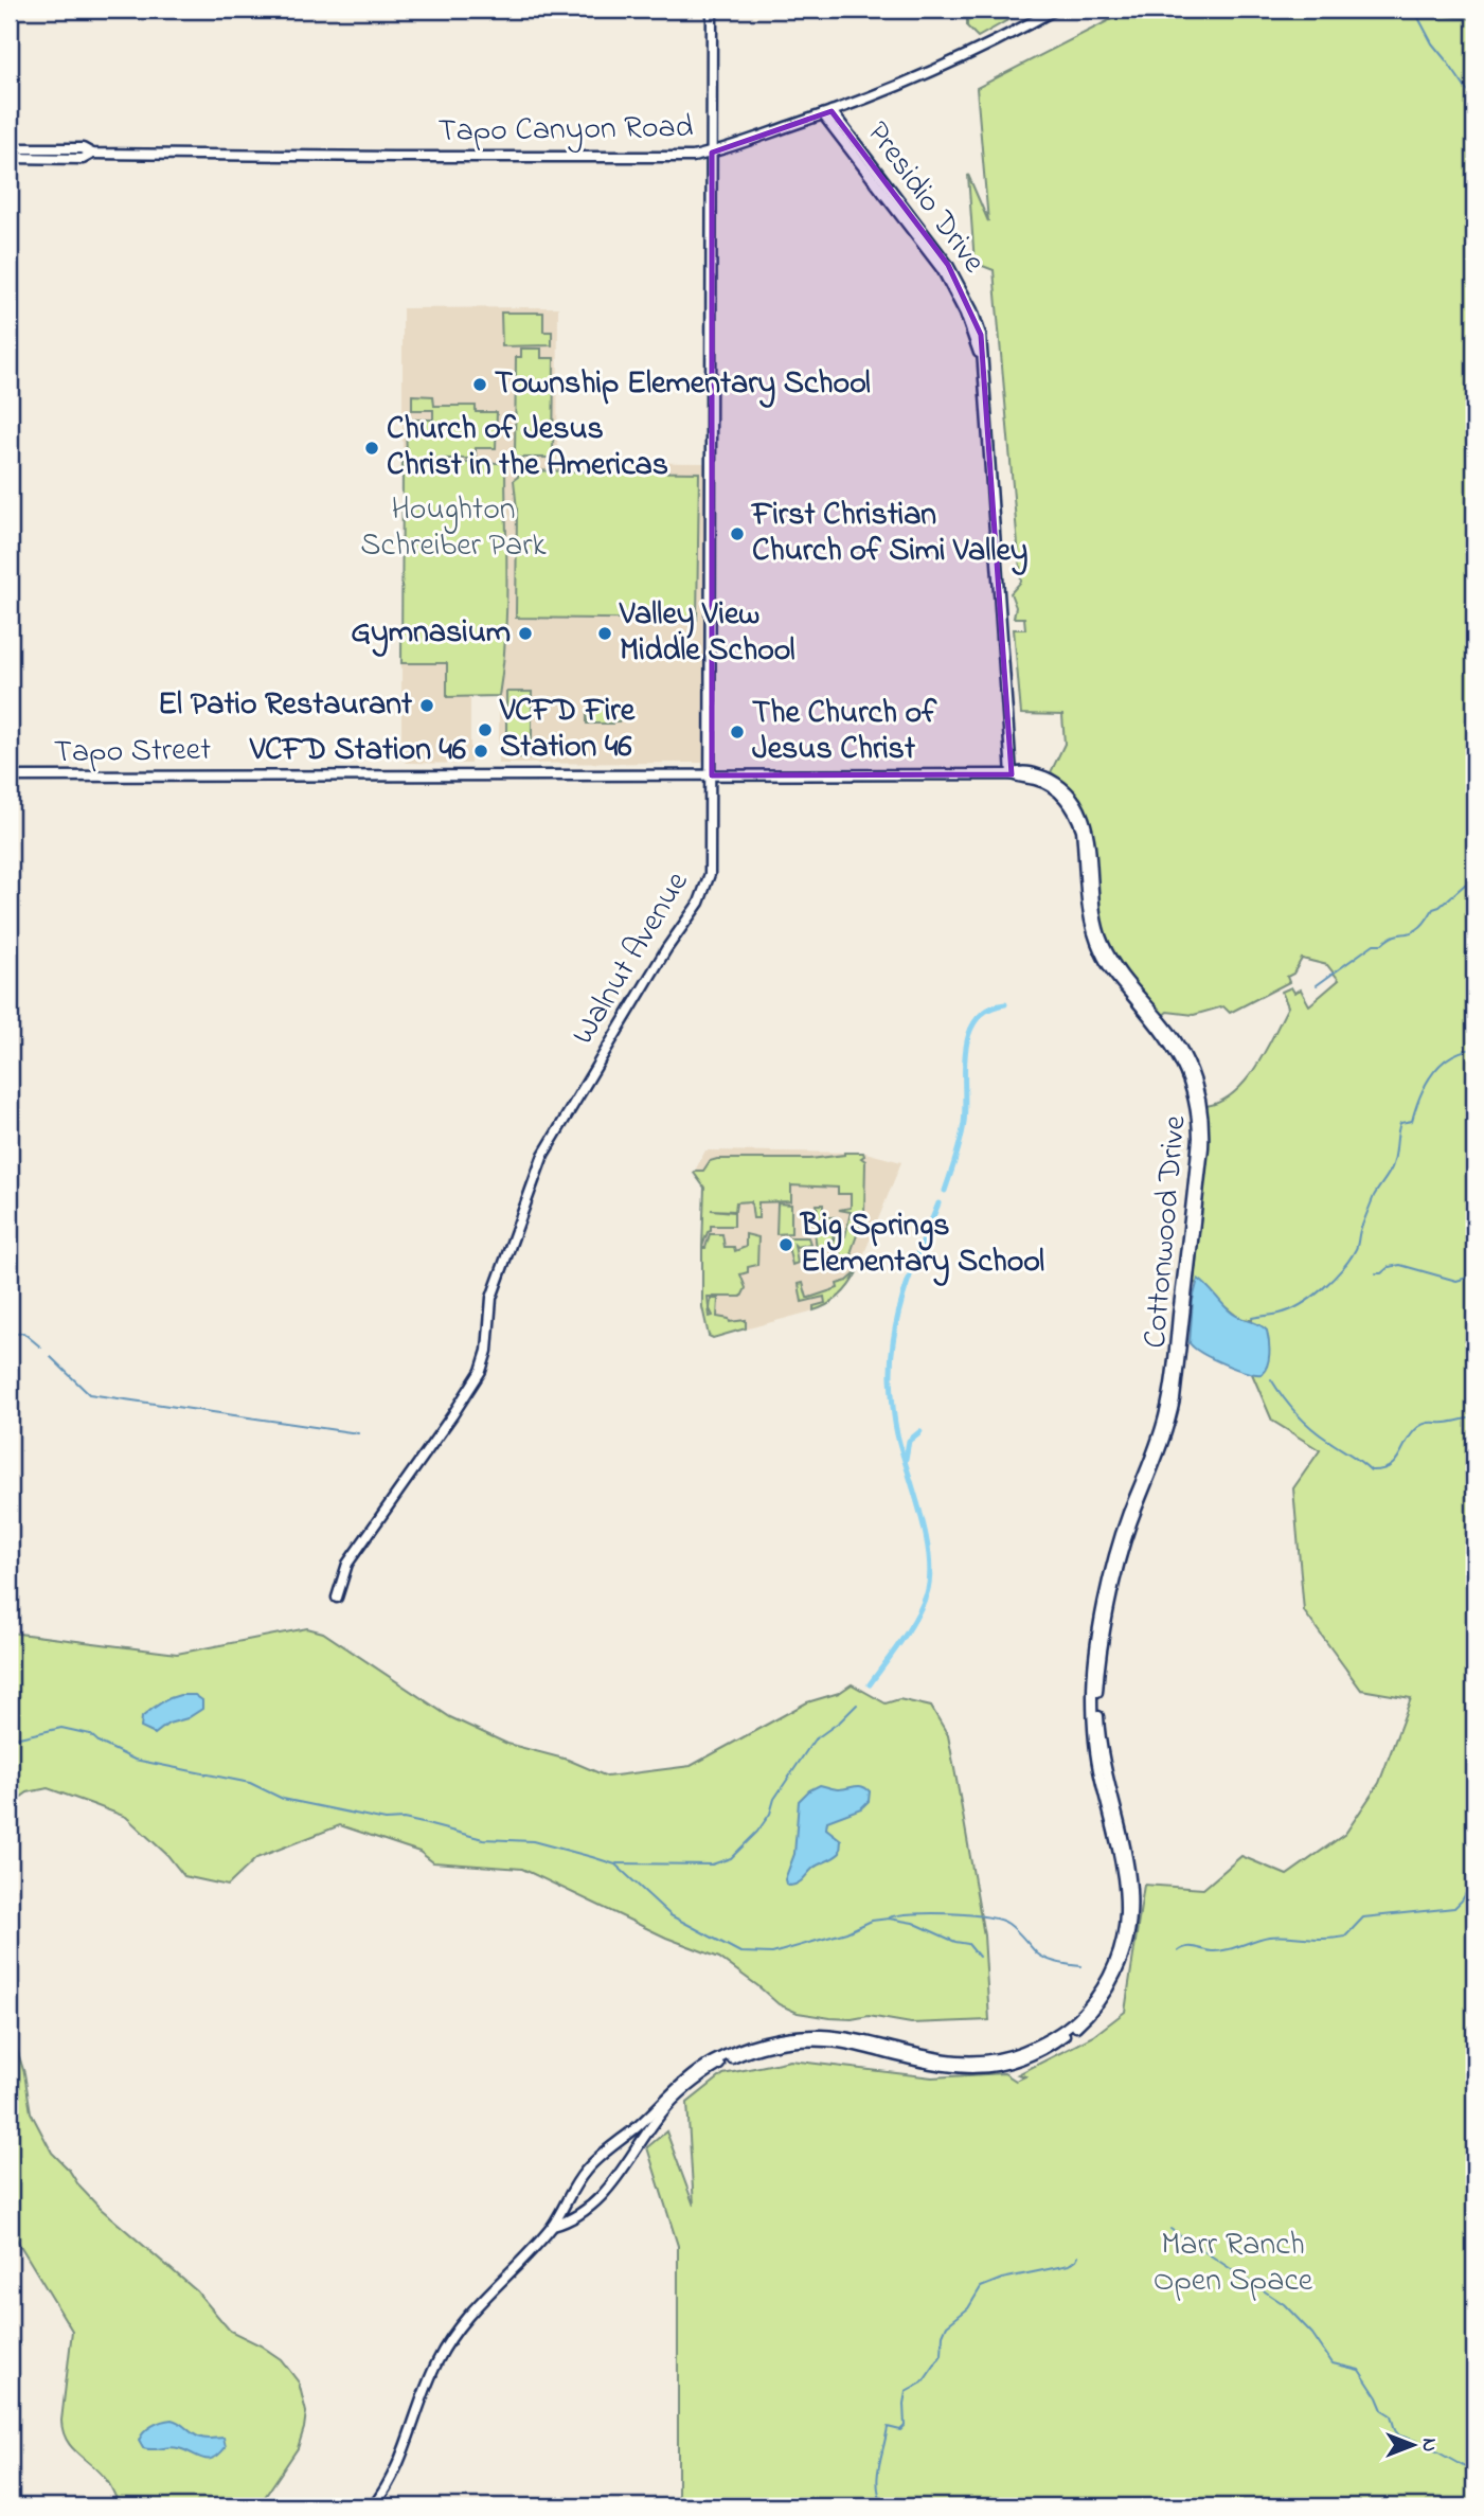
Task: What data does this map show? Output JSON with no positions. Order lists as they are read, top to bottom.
{
  "streets": {
    "street": [
      "Tapo Canyon Road",
      "Presidio Drive",
      "Tapo Street",
      "Walnut Avenue",
      "Cottonwood Drive"
    ]
  },
  "crossings": [
    ["Tapo Canyon Road", "Presidio Drive"],
    ["Tapo Canyon Road", "Walnut Avenue"],
    ["Presidio Drive", "Tapo Street"],
    ["Presidio Drive", "Cottonwood Drive"],
    ["Tapo Street", "Walnut Avenue"],
    ["Tapo Street", "Cottonwood Drive"]
  ],
  "parks": ["Houghton Schreiber Park", "Marr Ranch Open Space"],
  "places": [
    "Township Elementary School",
    "Church of Jesus Christ in the Americas",
    "First Christian Church of Simi Valley",
    "Gymnasium",
    "Valley View Middle School",
    "El Patio Restaurant",
    "VCFD Fire Station 46",
    "The Church of Jesus Christ",
    "VCFD Station 46",
    "Big Springs Elementary School"
  ],
  "north": "right"
}
